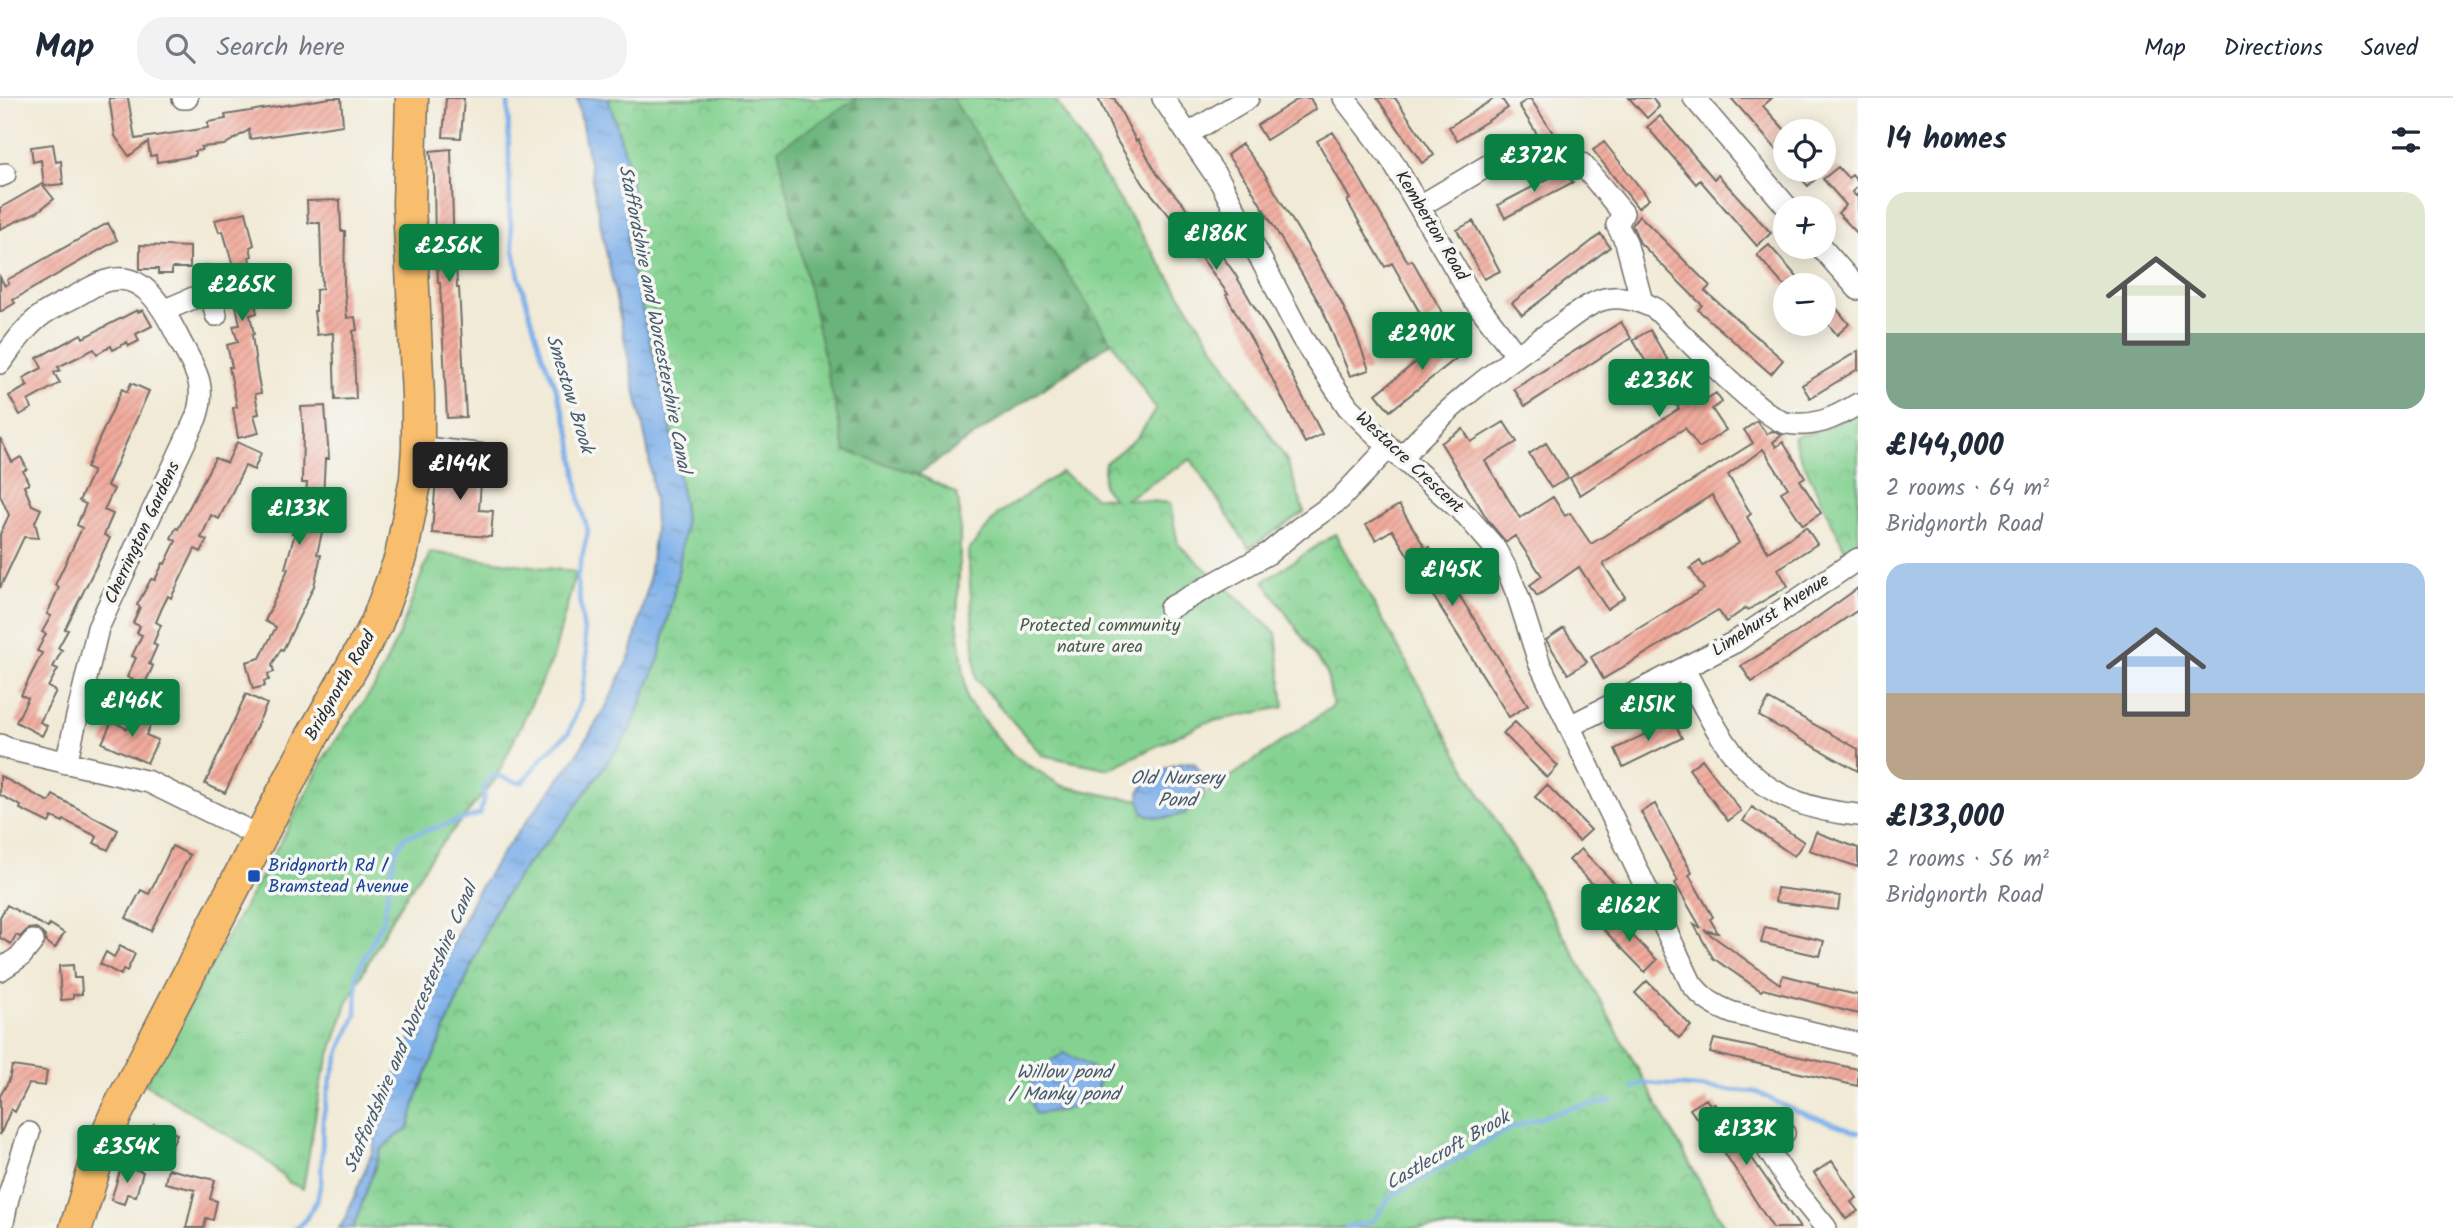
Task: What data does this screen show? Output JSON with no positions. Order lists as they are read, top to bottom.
{
  "streets": {
    "highway": ["Bridgnorth Road"],
    "street": [
      "Kemberton Road",
      "Westacre Crescent",
      "Cherrington Gardens",
      "Limehurst Avenue"
    ]
  },
  "crossings": [
    ["Westacre Crescent", "Limehurst Avenue"]
  ],
  "water": [
    "Staffordshire and Worcestershire Canal",
    "Smestow Brook",
    "Old Nursery Pond",
    "Willow pond / Manky pond",
    "Castlecroft Brook"
  ],
  "parks": ["Protected community nature area"],
  "places": {
    "transit": ["Bridgnorth Rd / Bramstead Avenue"]
  },
  "page": {
    "header": "Map",
    "search": "Search here",
    "nav": ["Map", "Directions", "Saved"],
    "heading": "14 homes",
    "map_buttons": ["+", "−"],
    "price": [
      "£372K",
      "£186K",
      "£256K",
      "£265K",
      "£290K",
      "£236K",
      "£144K",
      "£133K",
      "£145K",
      "£146K",
      "£151K",
      "£162K",
      "£133K",
      "£354K"
    ],
    "list": [
      {
        "name": "£144,000",
        "note": "2 rooms · 64 m² · Bridgnorth Road"
      },
      {
        "name": "£133,000",
        "note": "2 rooms · 56 m² · Bridgnorth Road"
      }
    ]
  }
}
